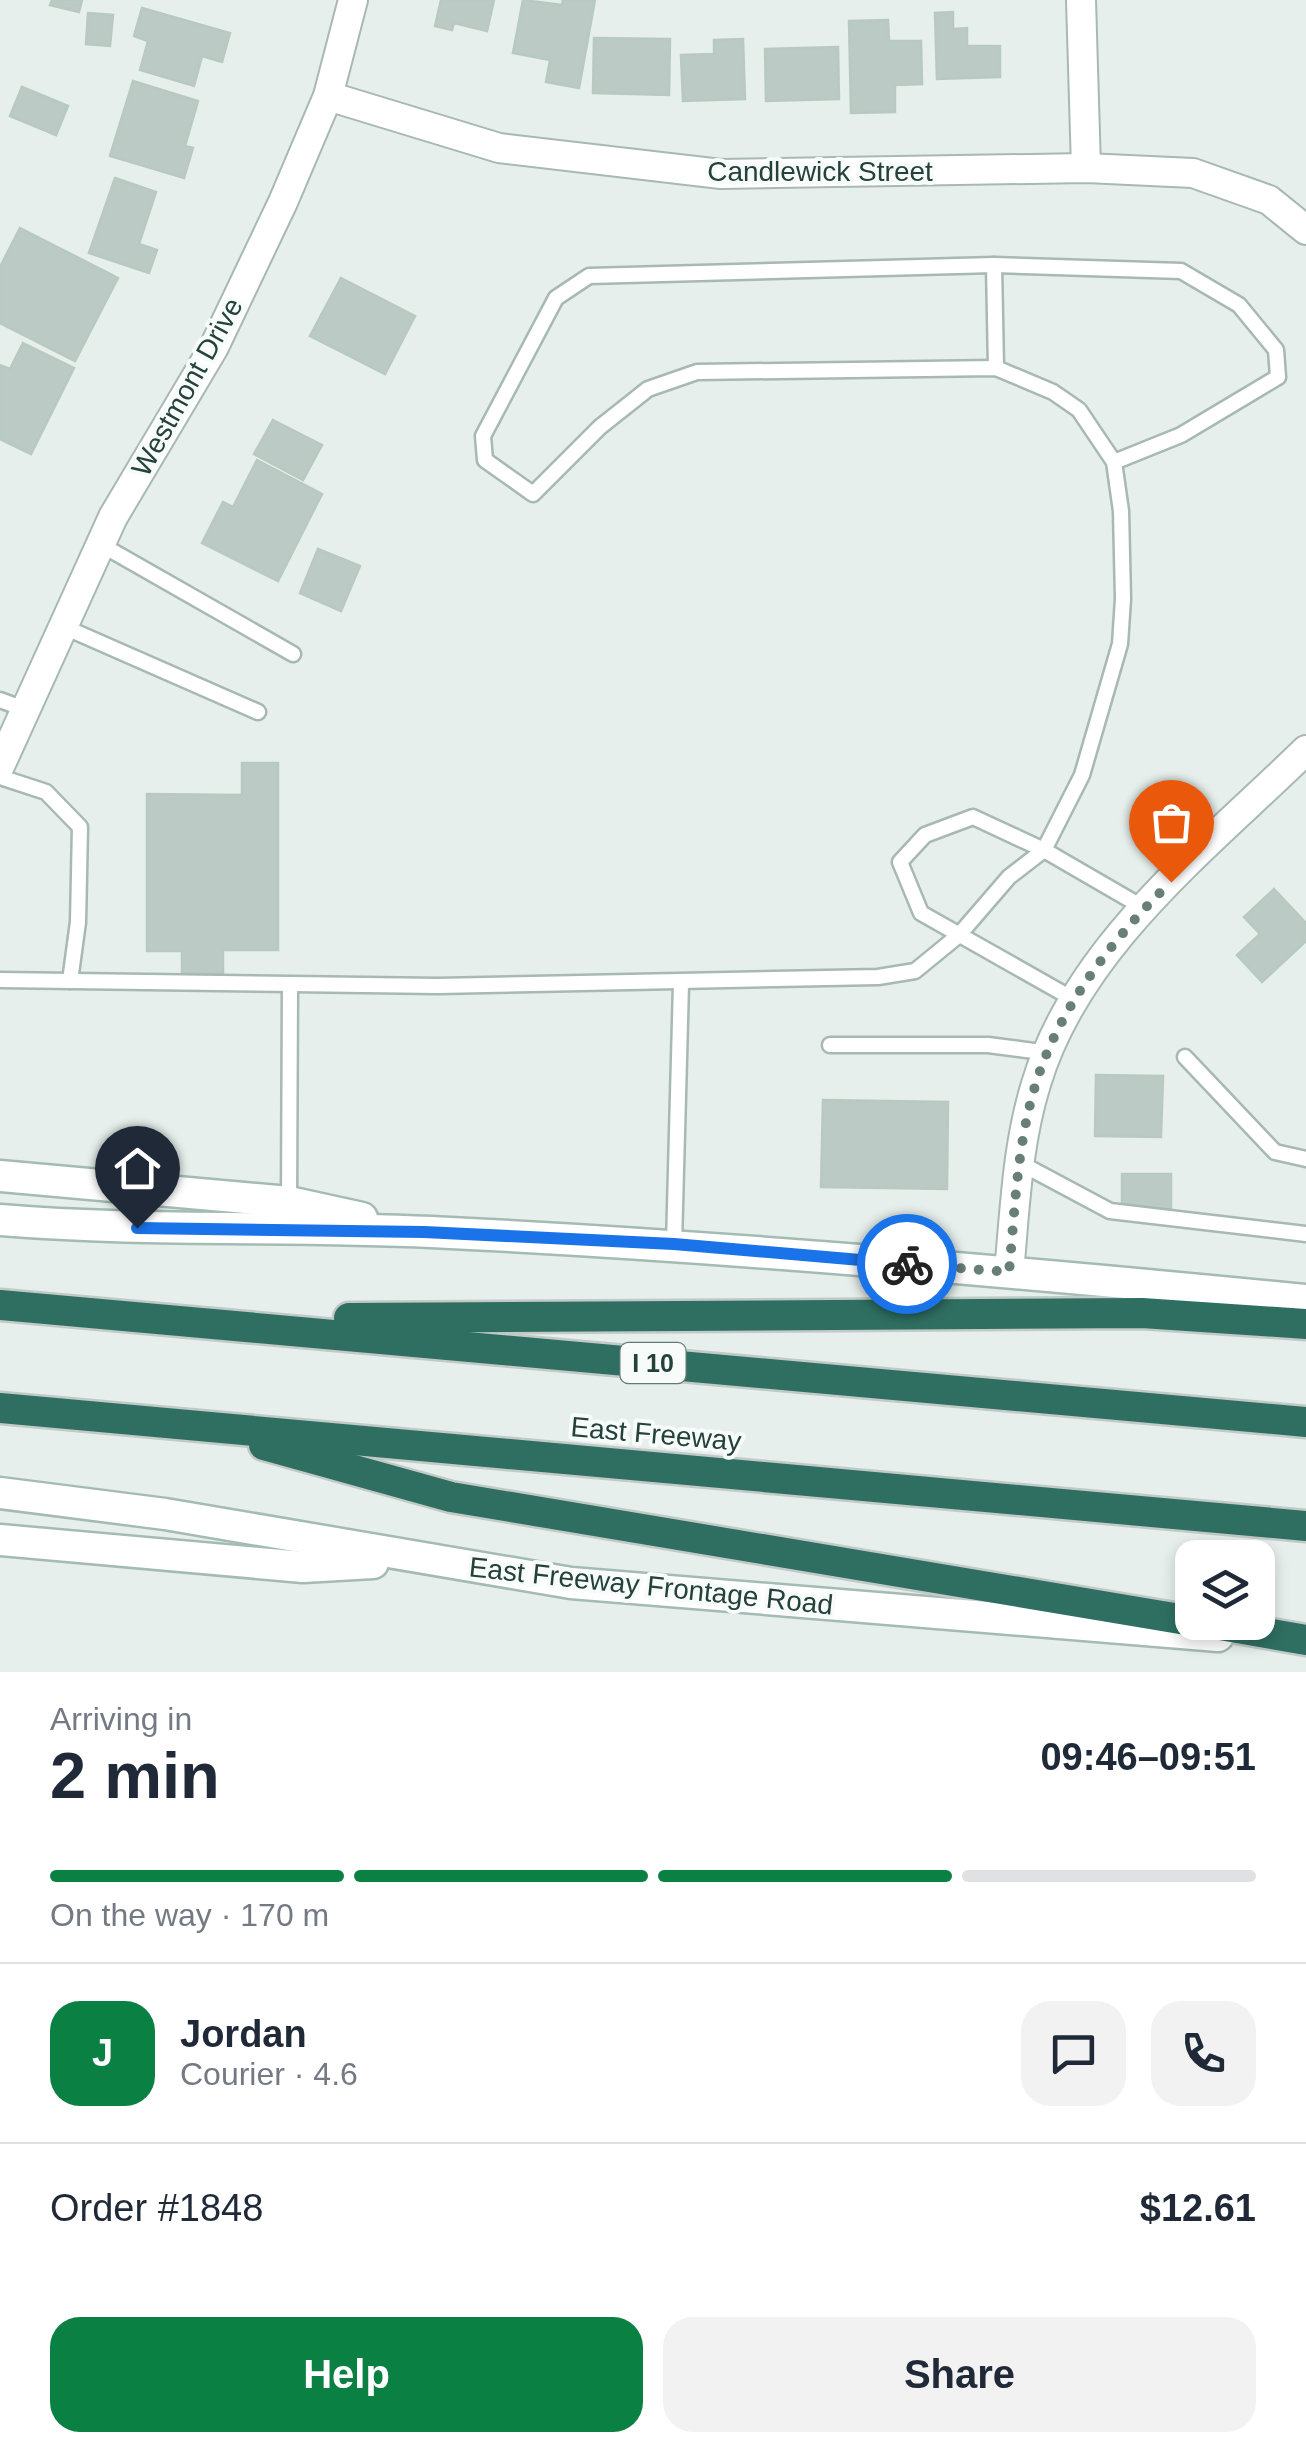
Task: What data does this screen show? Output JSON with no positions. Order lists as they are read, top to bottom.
{
  "streets": {
    "highway": ["I 10", "East Freeway"],
    "main road": ["East Freeway Frontage Road"],
    "street": ["Candlewick Street", "Westmont Drive"]
  },
  "crossings": [
    ["Candlewick Street", "Westmont Drive"]
  ],
  "page": {
    "heading": ["2 min", "Arriving in", "09:46–09:51"],
    "panel": [
      "Jordan",
      "Courier · 4.6",
      "Order #1848",
      "$12.61"
    ],
    "bar": "On the way · 170 m",
    "round": "J",
    "buttons": ["Help", "Share"]
  }
}
